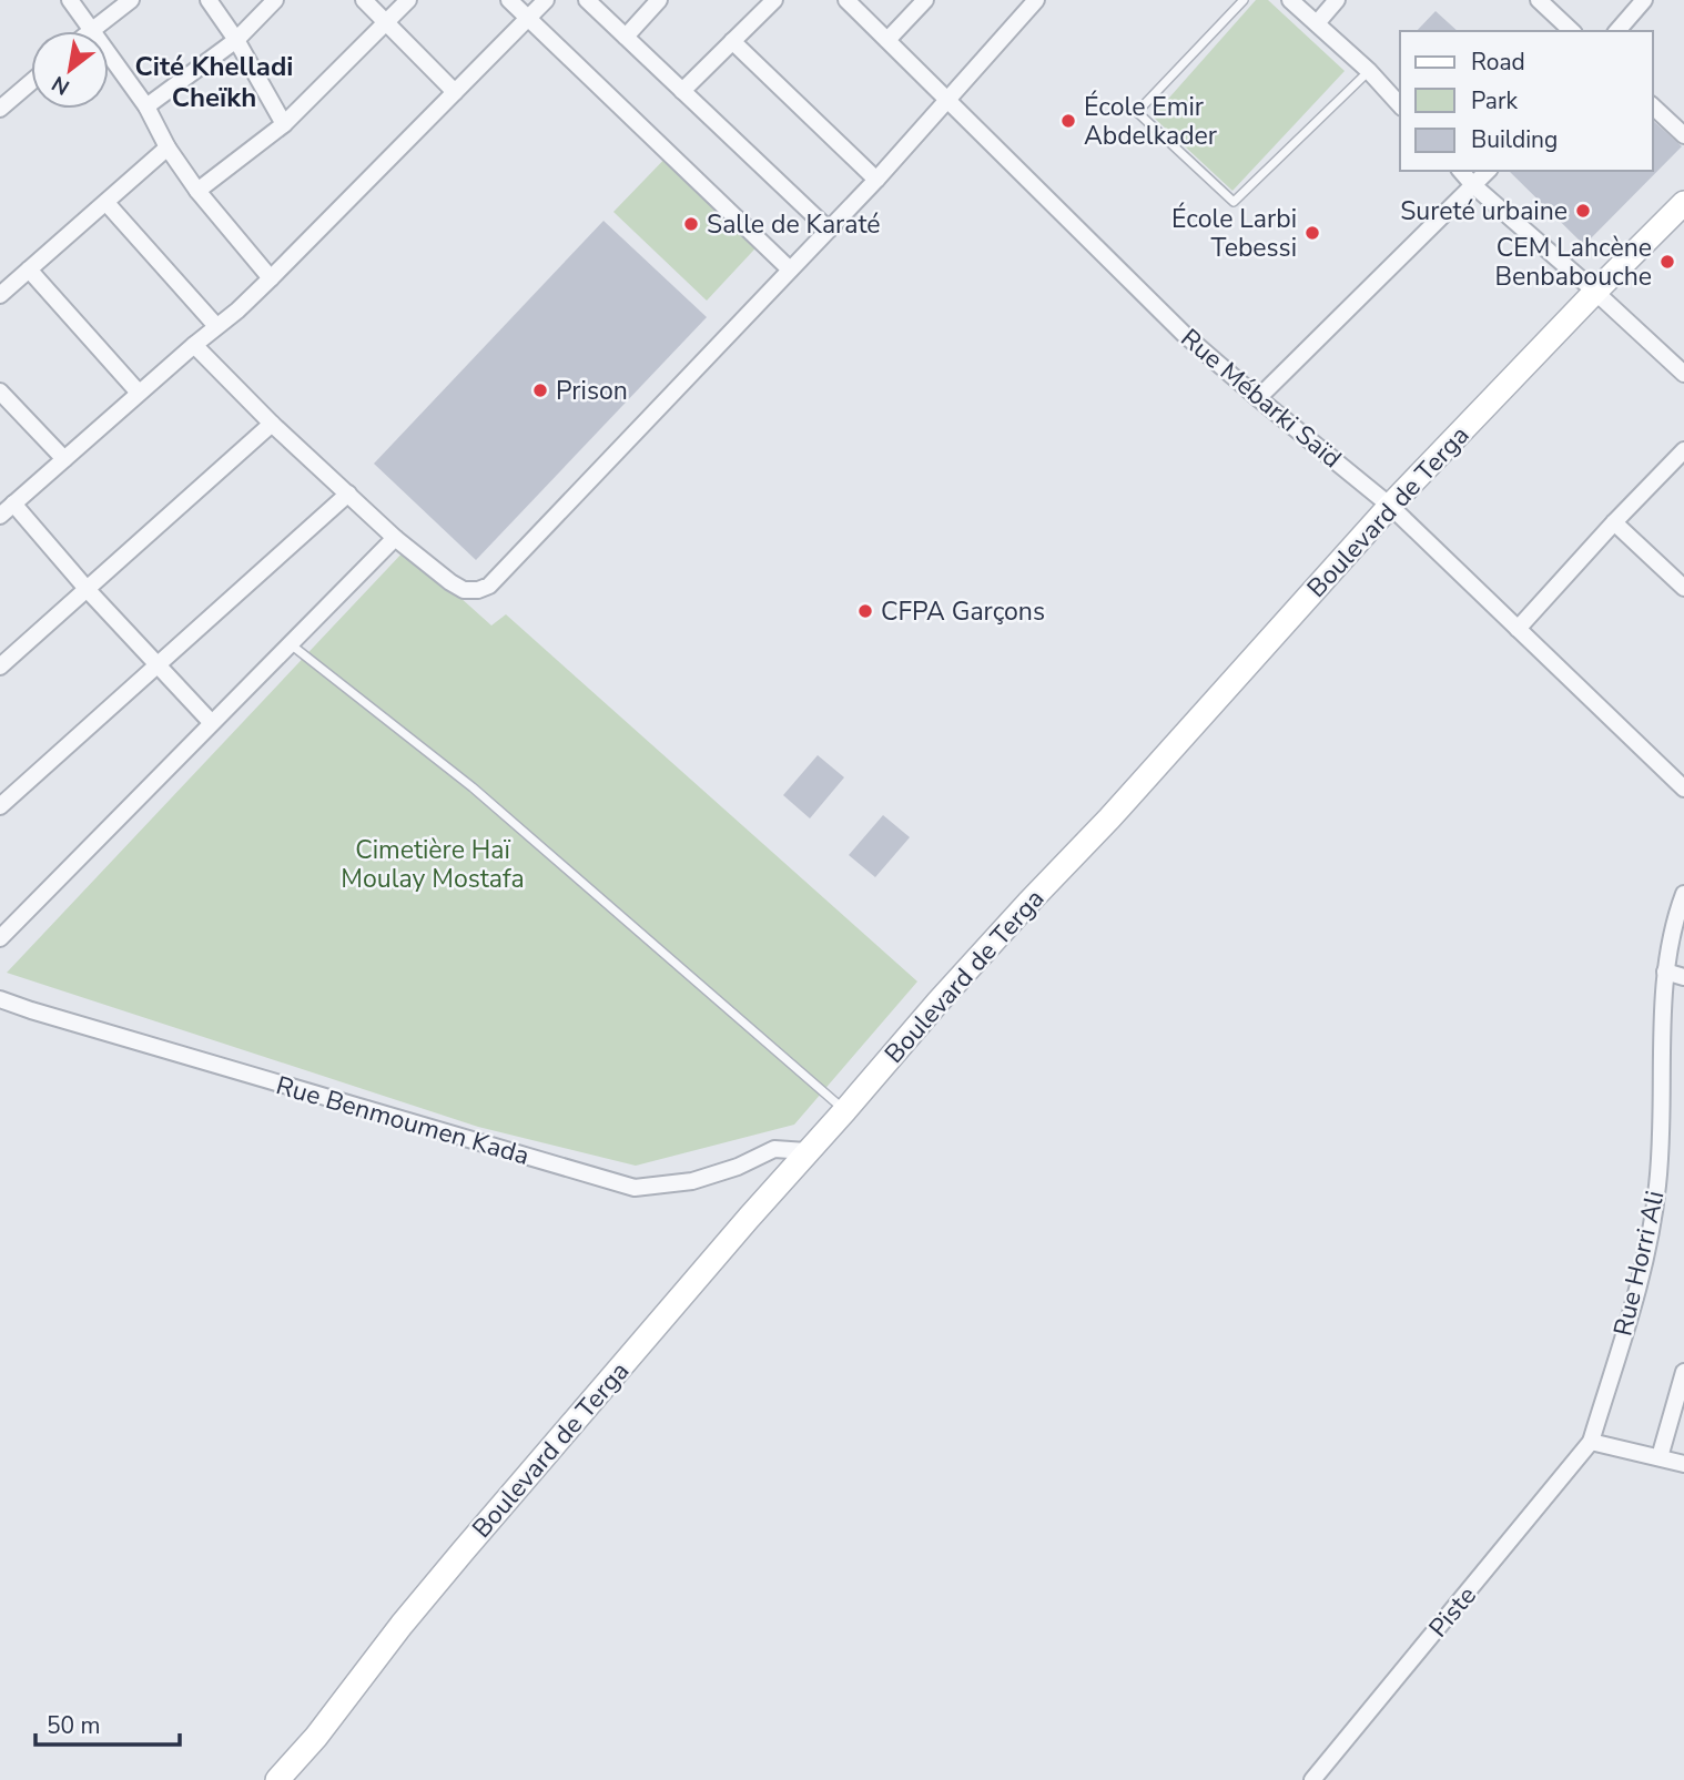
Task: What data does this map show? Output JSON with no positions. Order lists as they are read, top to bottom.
{
  "streets": {
    "main road": ["Boulevard de Terga"],
    "street": [
      "Rue Mébarki Saïd",
      "Rue Benmoumen Kada",
      "Rue Horri Ali",
      "Piste"
    ]
  },
  "crossings": [
    ["Rue Mébarki Saïd", "Boulevard de Terga"],
    ["Boulevard de Terga", "Rue Benmoumen Kada"],
    ["Rue Horri Ali", "Piste"]
  ],
  "districts": ["Cité Khelladi Cheïkh"],
  "parks": ["Cimetière Haï Moulay Mostafa"],
  "places": [
    "École Emir Abdelkader",
    "Sureté urbaine",
    "Salle de Karaté",
    "École Larbi Tebessi",
    "CEM Lahcène Benbabouche",
    "Prison",
    "CFPA Garçons"
  ],
  "legend": ["Road", "Park", "Building"],
  "scale_bar": "50 m",
  "north": "bottom left"
}
